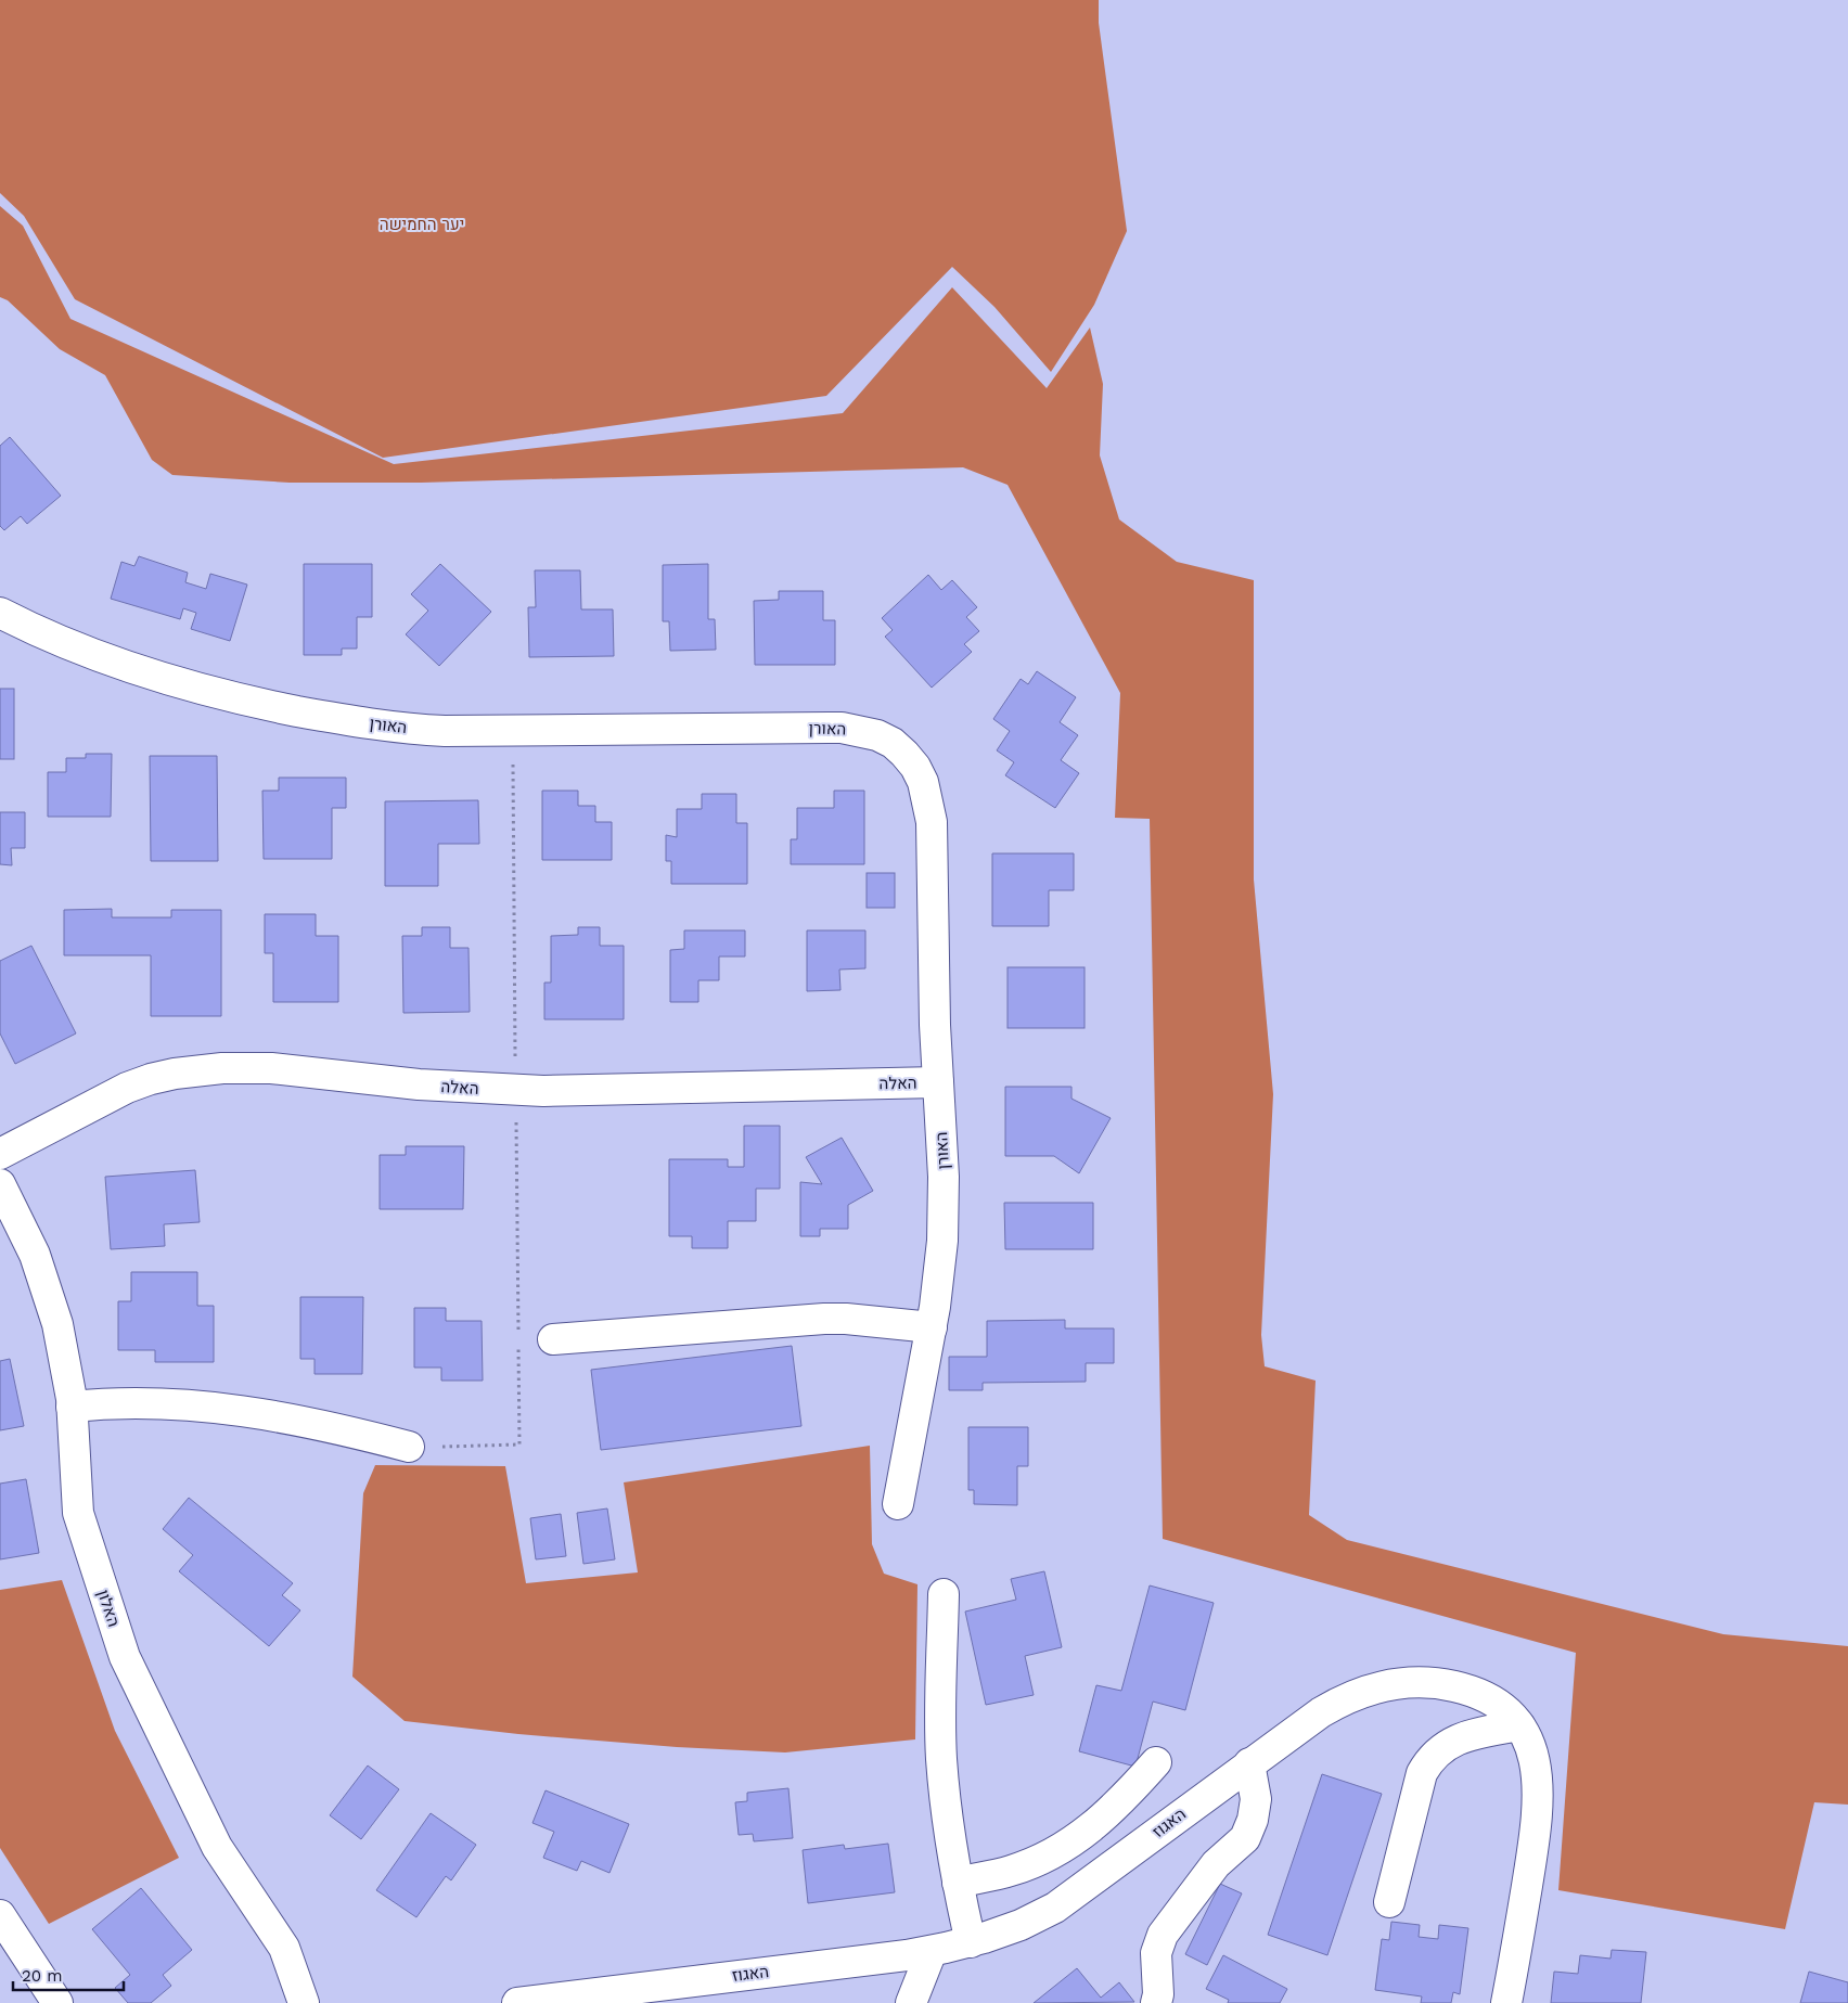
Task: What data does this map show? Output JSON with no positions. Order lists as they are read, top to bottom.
{
  "streets": {
    "street": [
      "האורן",
      "האלה",
      "האלון",
      "האגוז"
    ]
  },
  "crossings": [
    ["האורן", "האלה"]
  ],
  "parks": ["יער החמישה"],
  "scale_bar": "20 m"
}
